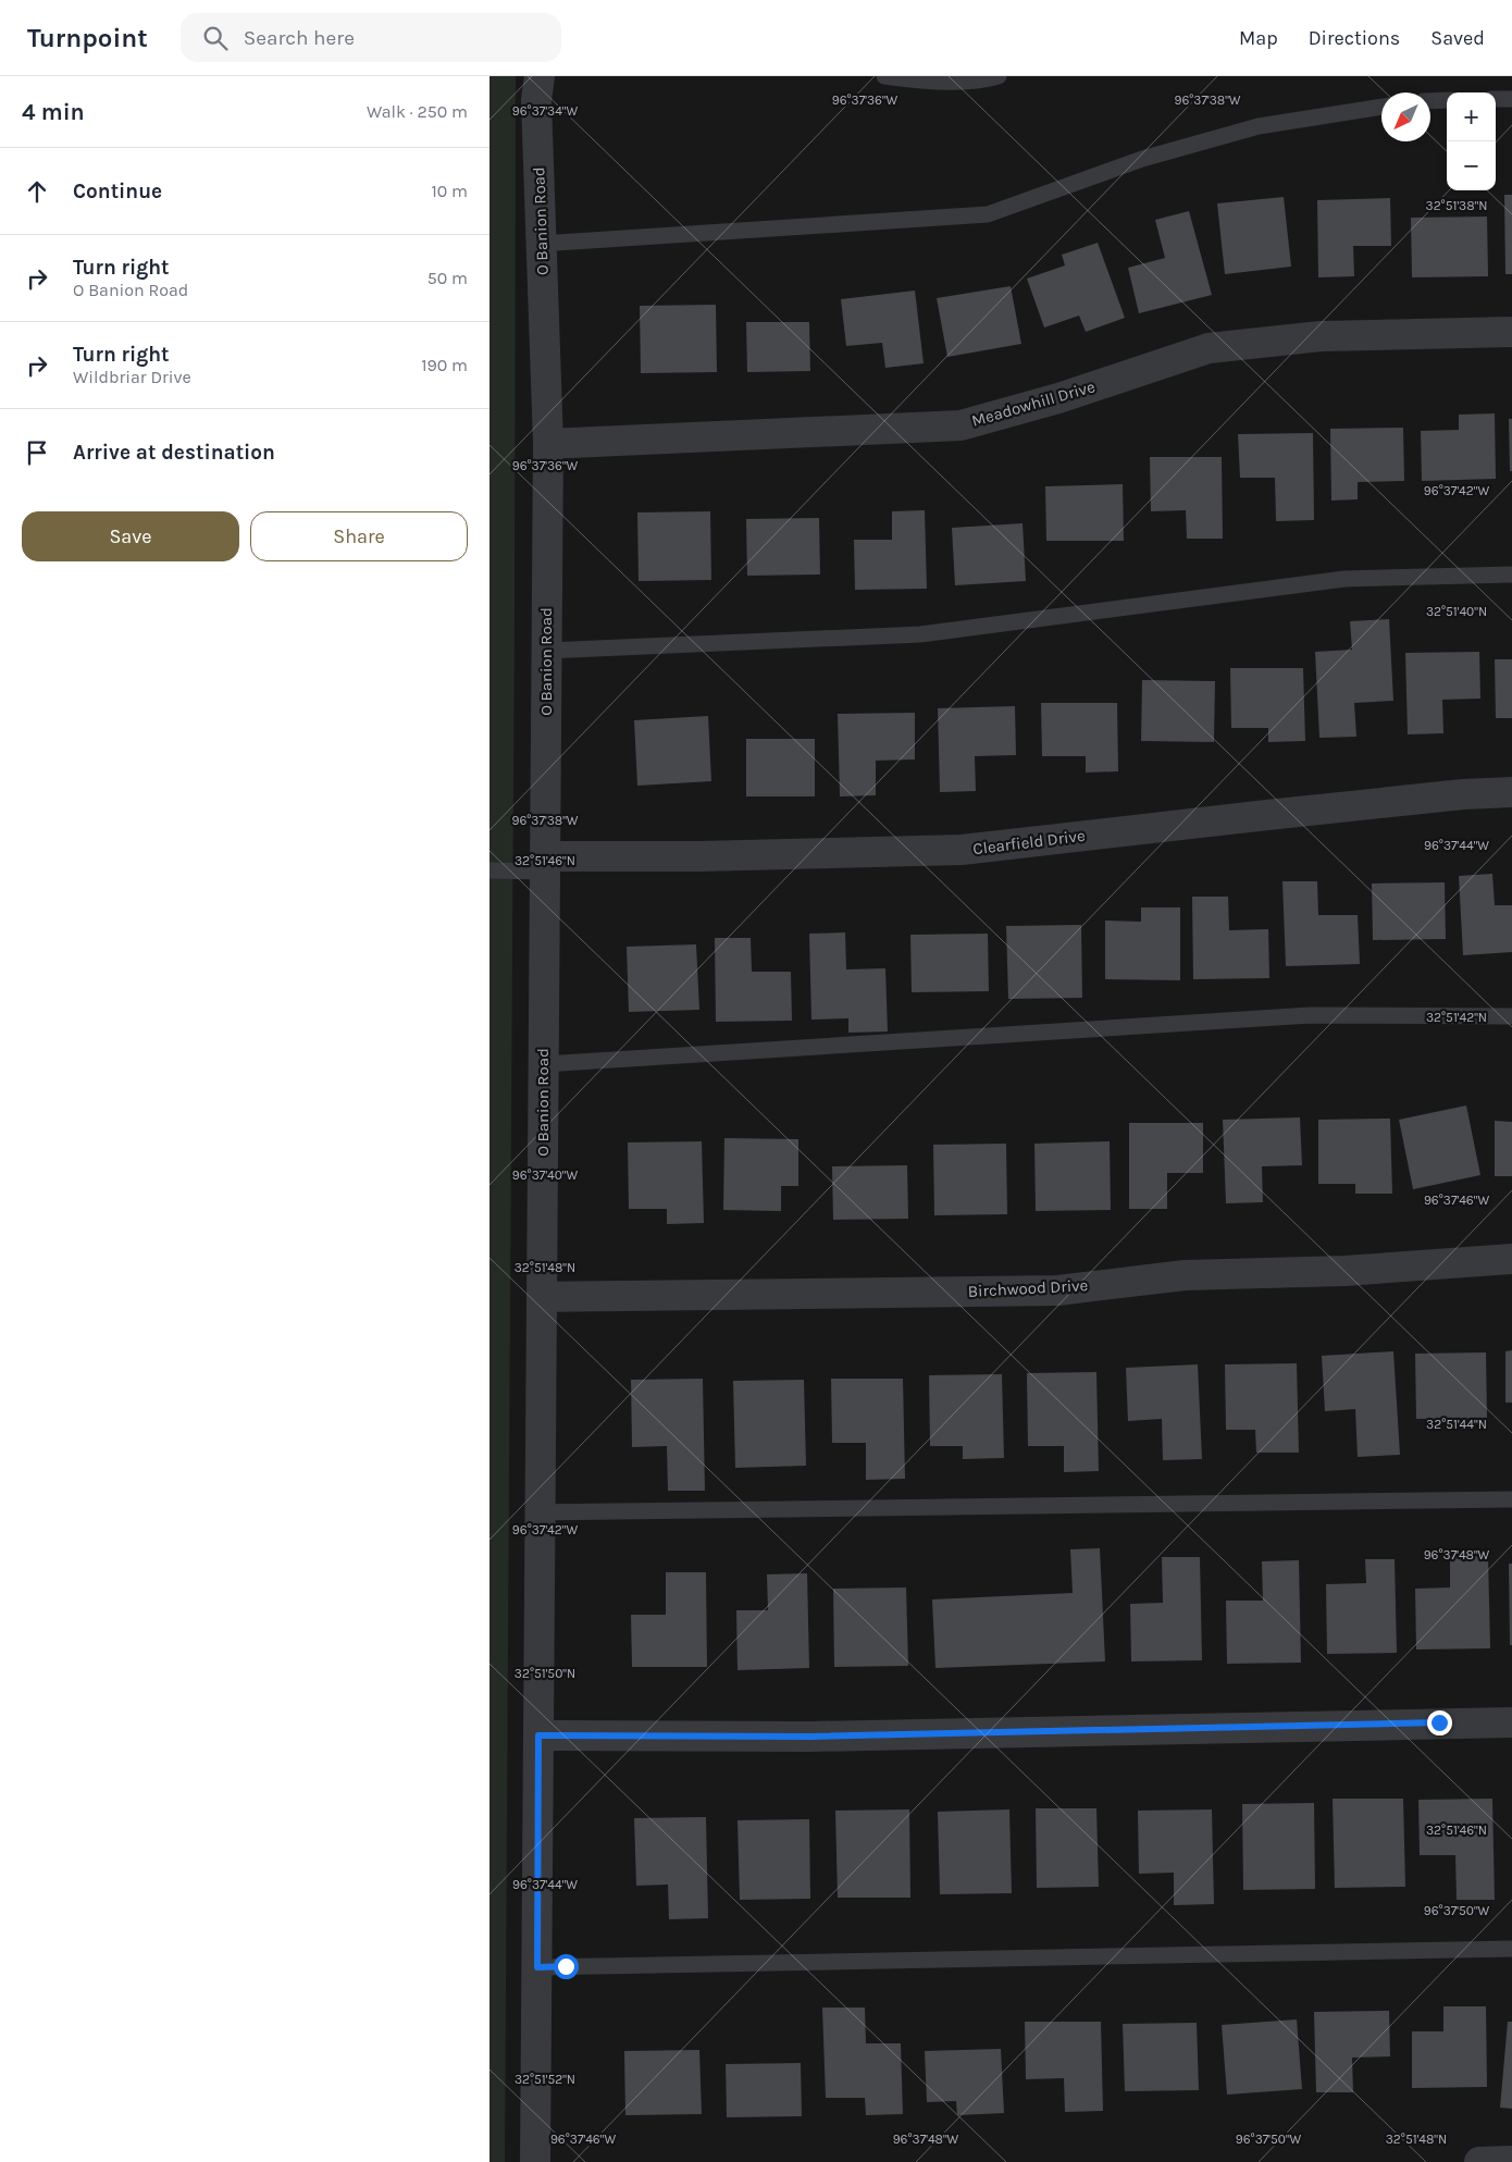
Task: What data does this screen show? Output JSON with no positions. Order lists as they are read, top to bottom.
{
  "streets": {
    "street": [
      "O Banion Road",
      "Meadowhill Drive",
      "Clearfield Drive",
      "Birchwood Drive"
    ]
  },
  "crossings": [
    ["O Banion Road", "Meadowhill Drive"],
    ["O Banion Road", "Clearfield Drive"],
    ["O Banion Road", "Birchwood Drive"]
  ],
  "north": "bottom left",
  "page": {
    "header": "Turnpoint",
    "search": "Search here",
    "nav": ["Map", "Directions", "Saved"],
    "heading": ["4 min", "Walk · 250 m"],
    "map_buttons": ["+", "−"],
    "list": [
      ["Continue", "10 m"],
      ["Turn right", "O Banion Road", "50 m"],
      ["Turn right", "Wildbriar Drive", "190 m"],
      "Arrive at destination"
    ],
    "buttons": ["Save", "Share"]
  },
  "coordinates": [
    "96°37'36\"W",
    "96°37'38\"W",
    "96°37'34\"W",
    "32°51'38\"N",
    "96°37'42\"W",
    "32°51'40\"N",
    "96°37'44\"W",
    "32°51'46\"N",
    "32°51'42\"N",
    "96°37'40\"W",
    "96°37'46\"W",
    "32°51'48\"N",
    "32°51'44\"N",
    "96°37'48\"W",
    "32°51'50\"N",
    "96°37'50\"W",
    "32°51'52\"N"
  ]
}
